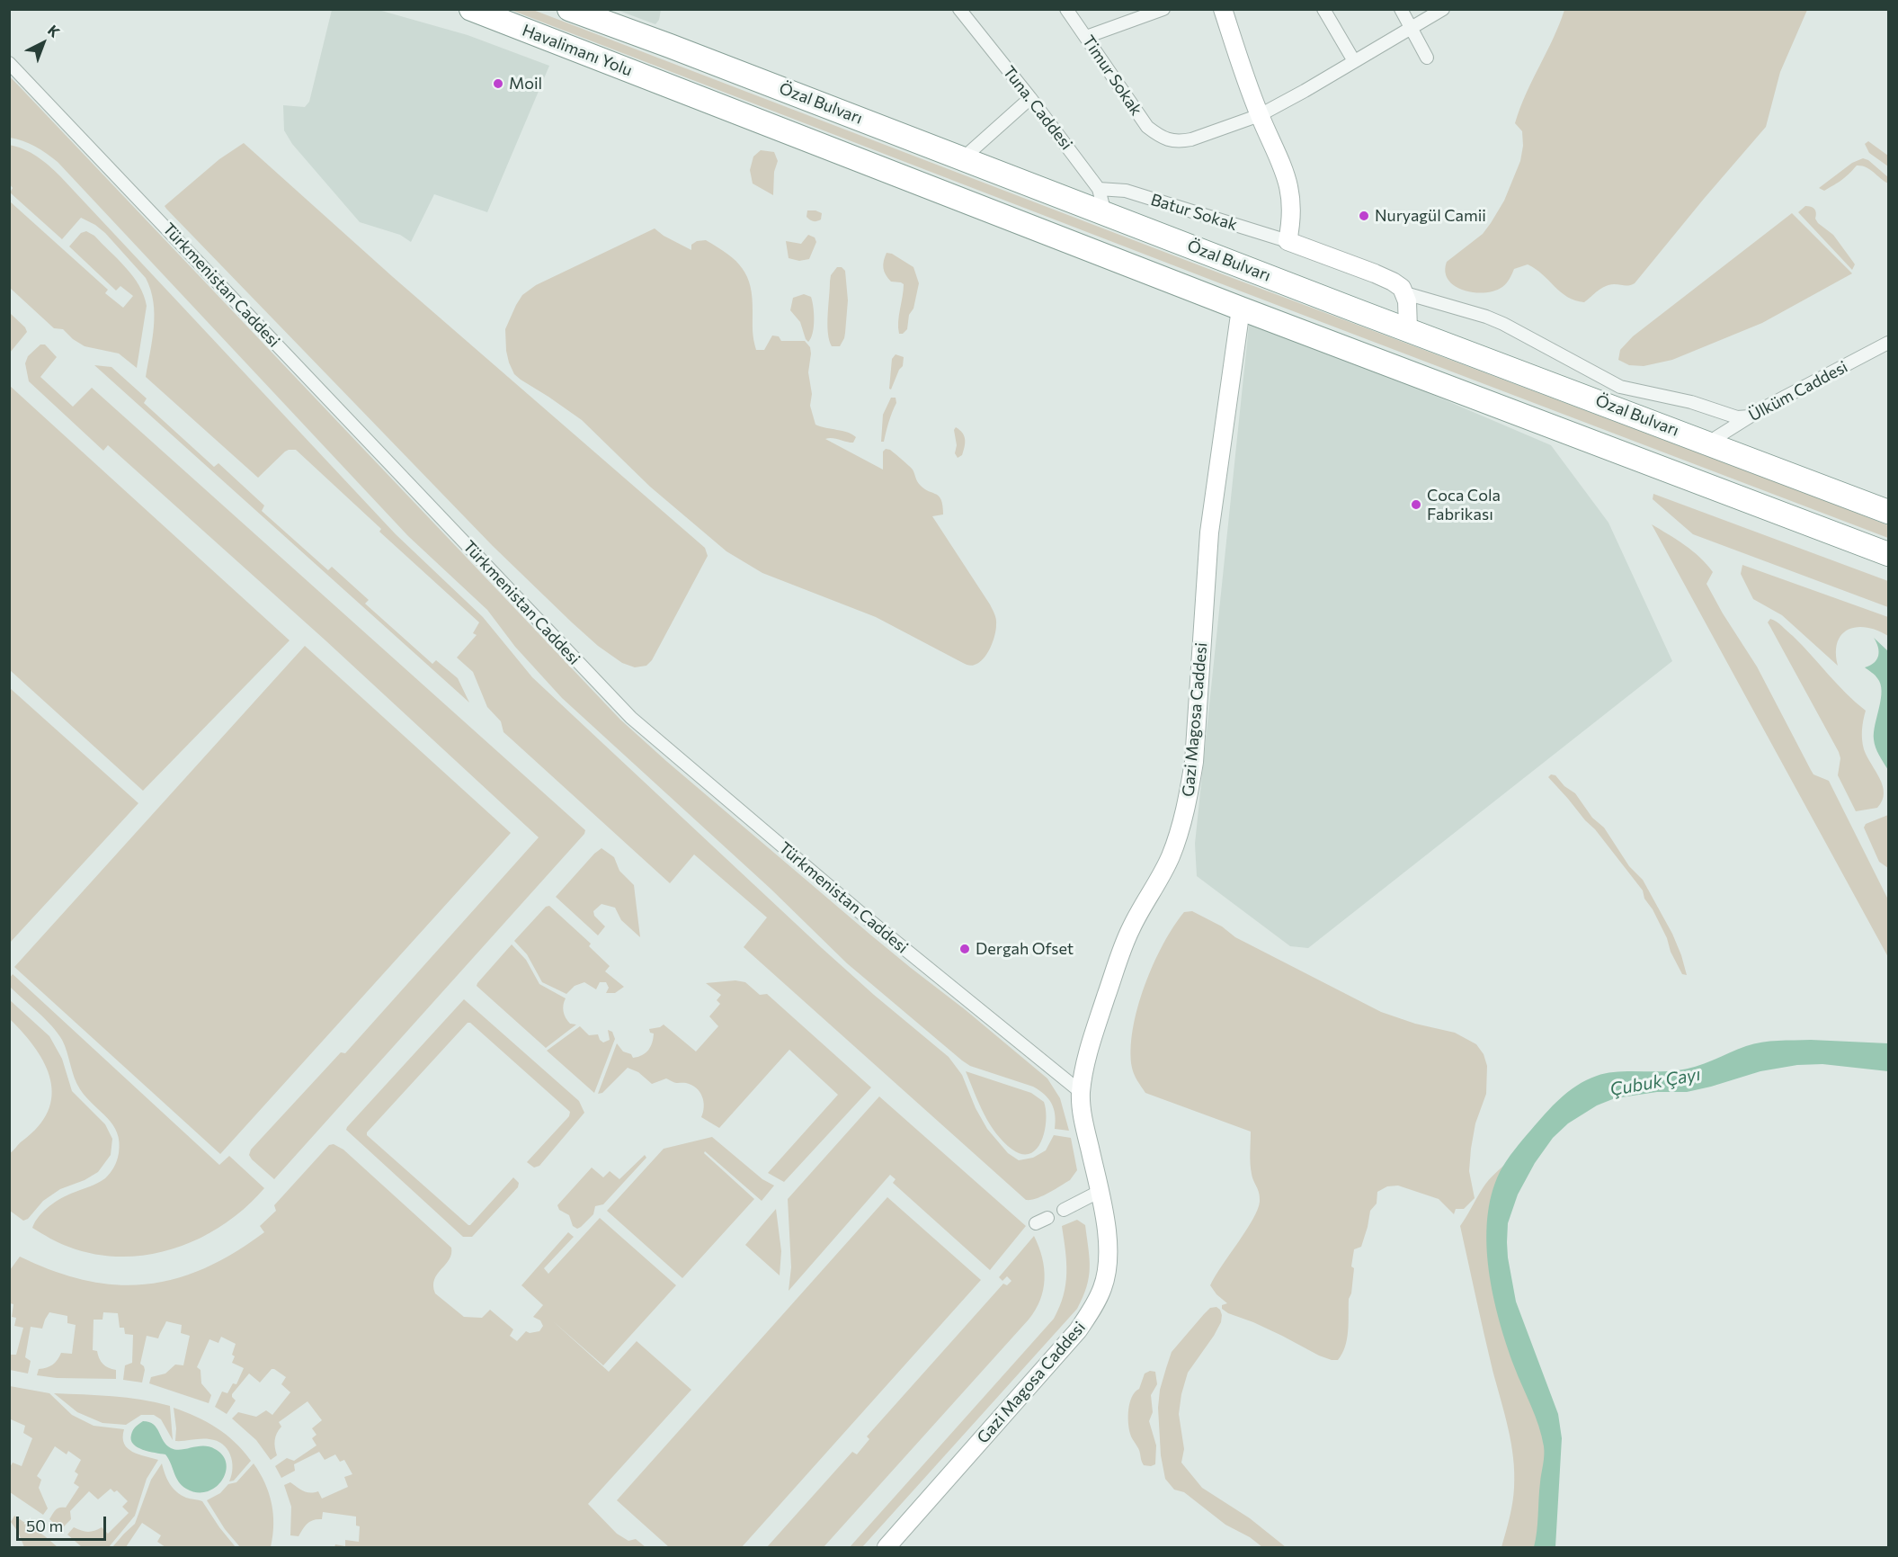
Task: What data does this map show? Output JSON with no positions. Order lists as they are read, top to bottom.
{
  "streets": {
    "highway": ["Havalimanı Yolu", "Özal Bulvarı"],
    "street": [
      "Timur Sokak",
      "Tuna. Caddesi",
      "Batur Sokak",
      "Türkmenistan Caddesi",
      "Ülküm Caddesi",
      "Gazi Magosa Caddesi"
    ]
  },
  "crossings": [
    ["Havalimanı Yolu", "Gazi Magosa Caddesi"],
    ["Özal Bulvarı", "Tuna. Caddesi"],
    ["Özal Bulvarı", "Ülküm Caddesi"],
    ["Tuna. Caddesi", "Batur Sokak"],
    ["Türkmenistan Caddesi", "Gazi Magosa Caddesi"]
  ],
  "water": ["Çubuk Çayı"],
  "places": [
    "Moil",
    "Nuryagül Camii",
    "Coca Cola Fabrikası",
    "Dergah Ofset"
  ],
  "scale_bar": "50 m",
  "north": "top right"
}
